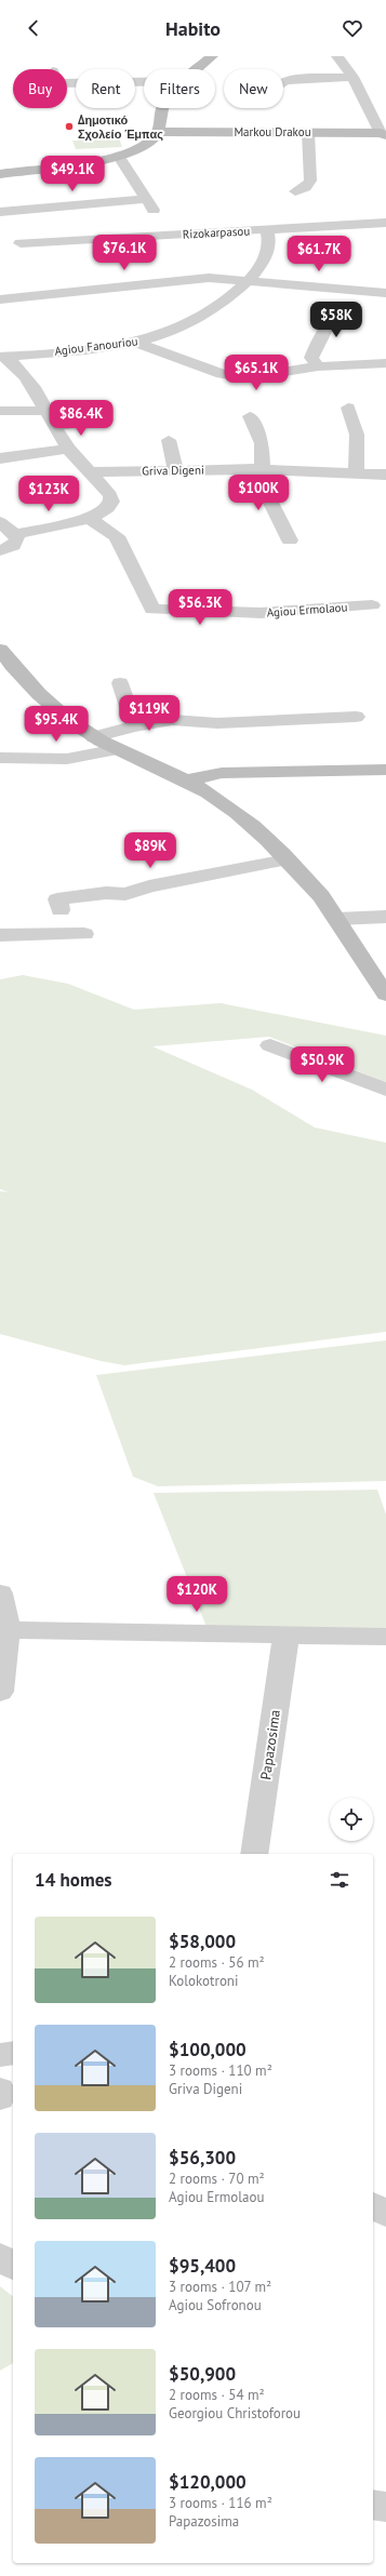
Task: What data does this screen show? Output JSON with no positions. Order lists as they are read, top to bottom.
{
  "streets": {
    "street": [
      "Markou Drakou",
      "Rizokarpasou",
      "Agiou Fanouriou",
      "Griva Digeni",
      "Agiou Ermolaou",
      "Papazosima"
    ]
  },
  "crossings": [
    ["Rizokarpasou", "Agiou Fanouriou"]
  ],
  "places": ["Δημοτικό Σχολείο Έμπας"],
  "page": {
    "header": "Habito",
    "chip": [
      "Buy",
      "Rent",
      "Filters",
      "New"
    ],
    "price": [
      "$49.1K",
      "$76.1K",
      "$61.7K",
      "$58K",
      "$65.1K",
      "$86.4K",
      "$100K",
      "$123K",
      "$56.3K",
      "$119K",
      "$95.4K",
      "$89K",
      "$50.9K",
      "$120K"
    ],
    "heading": "14 homes",
    "list": [
      {
        "name": "$58,000",
        "note": "2 rooms · 56 m² · Kolokotroni"
      },
      {
        "name": "$100,000",
        "note": "3 rooms · 110 m² · Griva Digeni"
      },
      {
        "name": "$56,300",
        "note": "2 rooms · 70 m² · Agiou Ermolaou"
      },
      {
        "name": "$95,400",
        "note": "3 rooms · 107 m² · Agiou Sofronou"
      },
      {
        "name": "$50,900",
        "note": "2 rooms · 54 m² · Georgiou Christoforou"
      },
      {
        "name": "$120,000",
        "note": "3 rooms · 116 m² · Papazosima"
      }
    ]
  }
}
